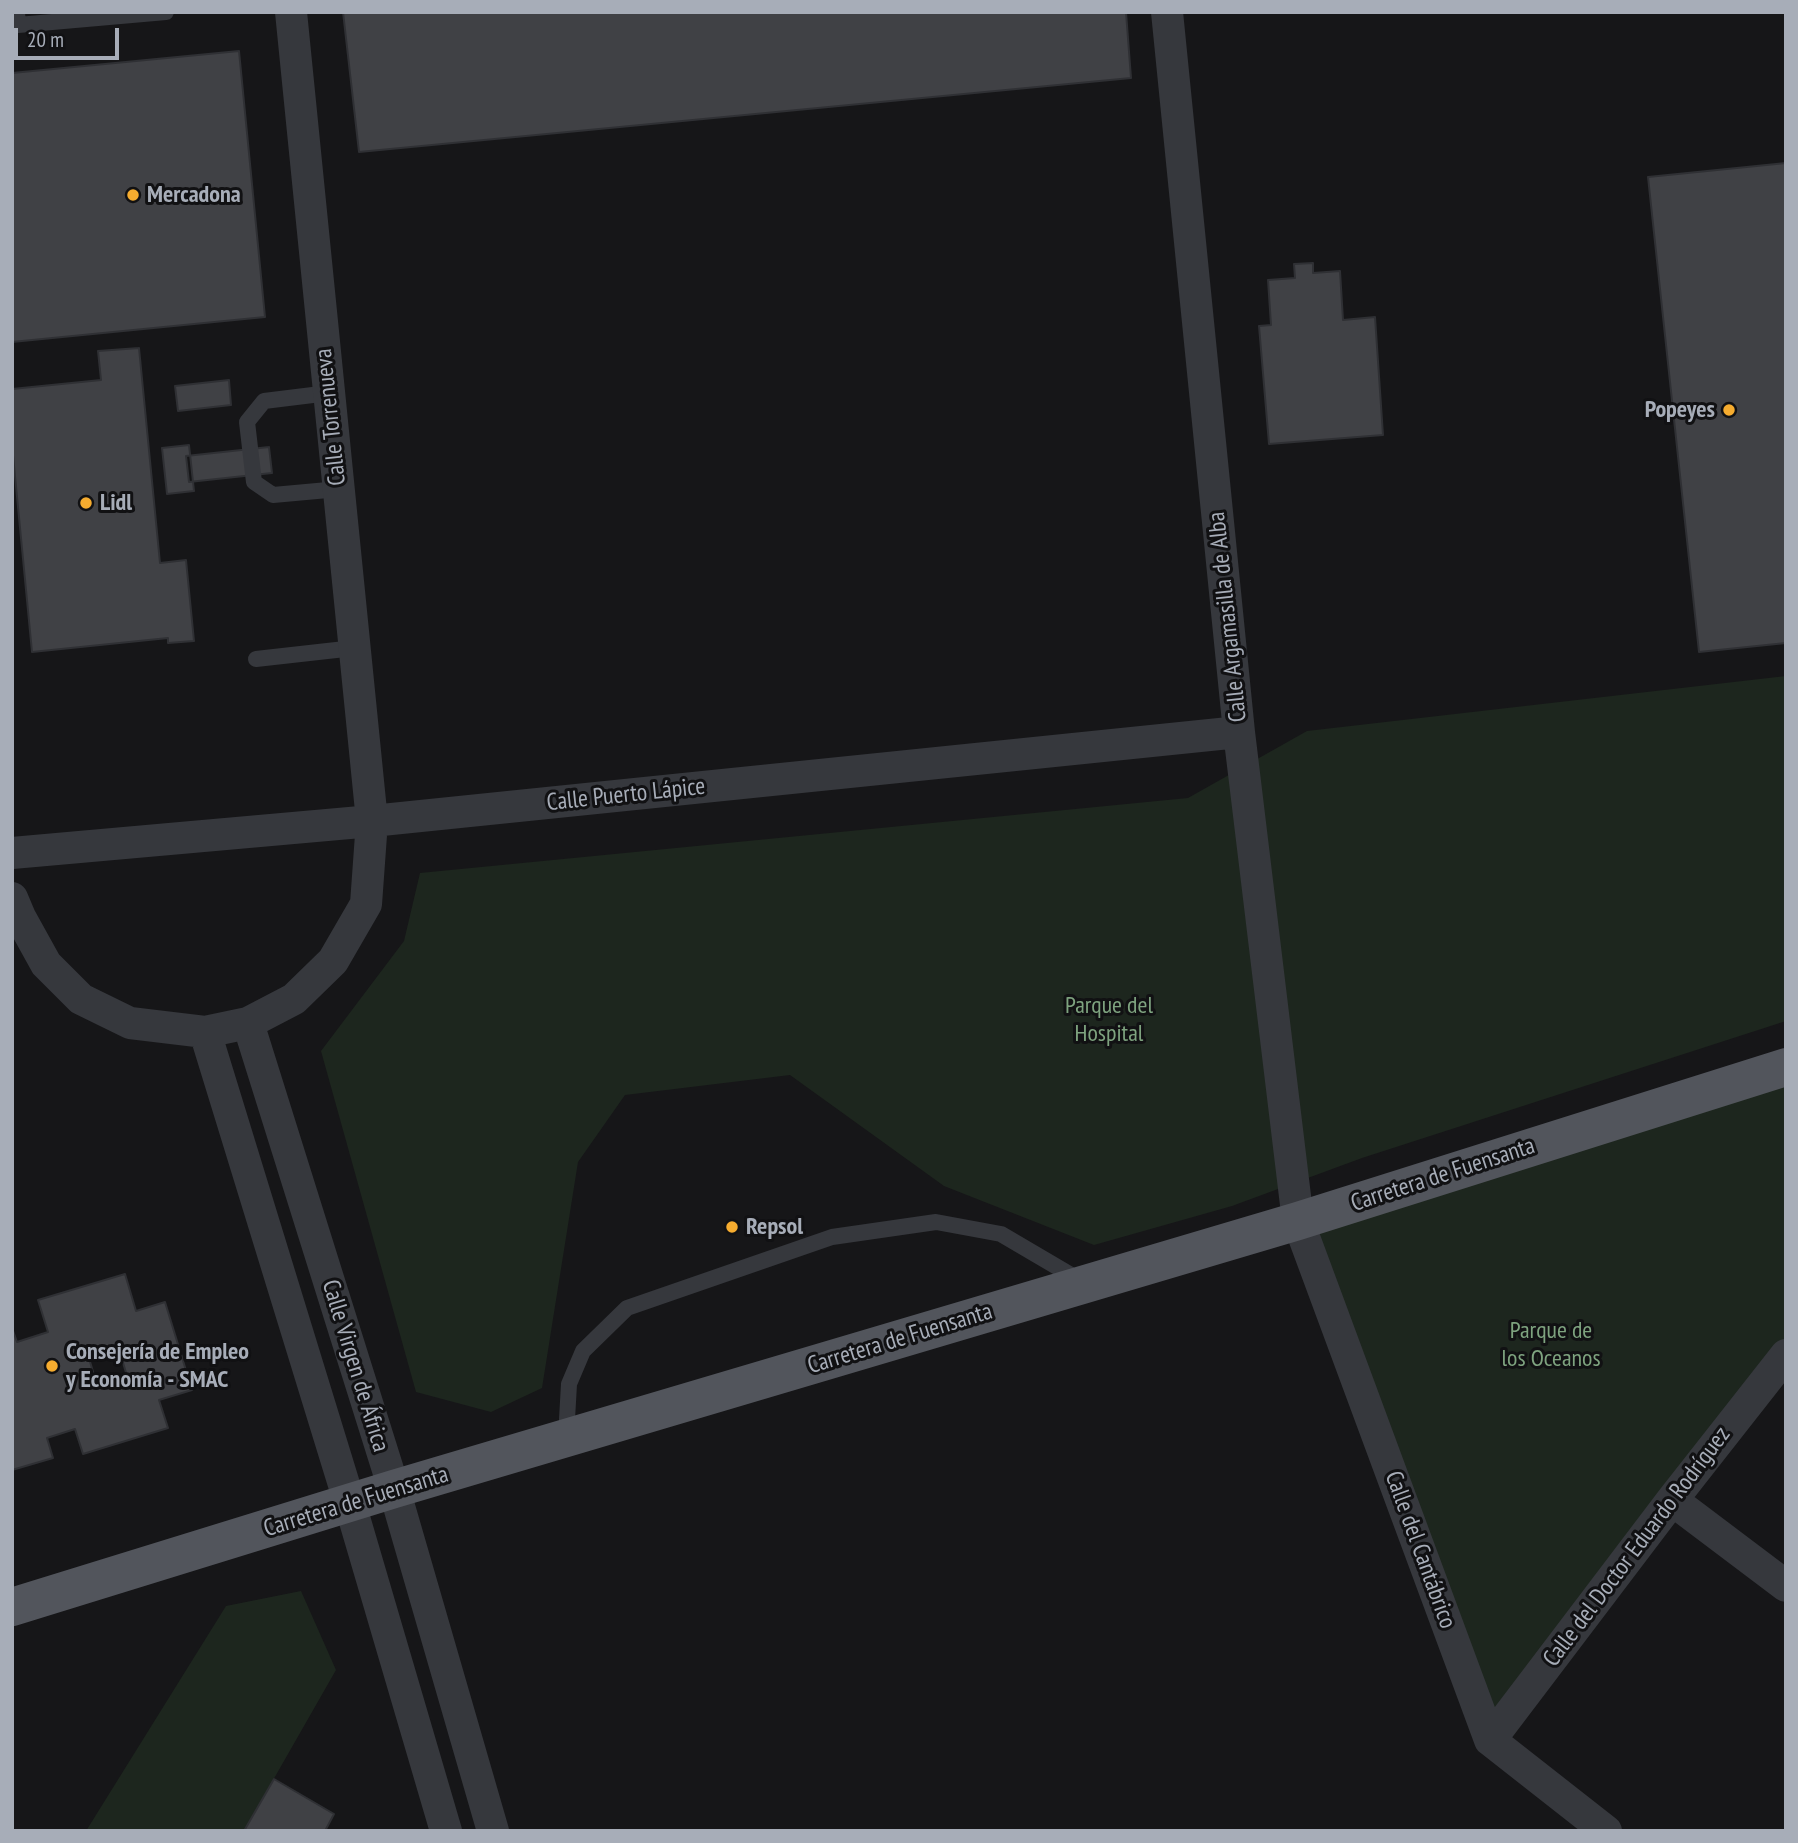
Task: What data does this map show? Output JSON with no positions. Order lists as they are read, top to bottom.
{
  "streets": {
    "main road": ["Carretera de Fuensanta"],
    "street": [
      "Calle Torrenueva",
      "Calle Argamasilla de Alba",
      "Calle Puerto Lápice",
      "Calle Virgen de África",
      "Calle del Doctor Eduardo Rodríguez",
      "Calle del Cantábrico"
    ]
  },
  "crossings": [
    ["Calle Torrenueva", "Calle Puerto Lápice"],
    ["Calle Torrenueva", "Calle Virgen de África"],
    ["Calle Argamasilla de Alba", "Calle Puerto Lápice"],
    ["Calle Argamasilla de Alba", "Carretera de Fuensanta"],
    ["Calle Argamasilla de Alba", "Calle del Cantábrico"],
    ["Carretera de Fuensanta", "Calle Virgen de África"],
    ["Carretera de Fuensanta", "Calle del Cantábrico"],
    ["Calle del Doctor Eduardo Rodríguez", "Calle del Cantábrico"]
  ],
  "parks": ["Parque del Hospital", "Parque de los Oceanos"],
  "places": [
    "Mercadona",
    "Popeyes",
    "Lidl",
    "Repsol",
    "Consejería de Empleo y Economía - SMAC"
  ],
  "scale_bar": "20 m"
}
